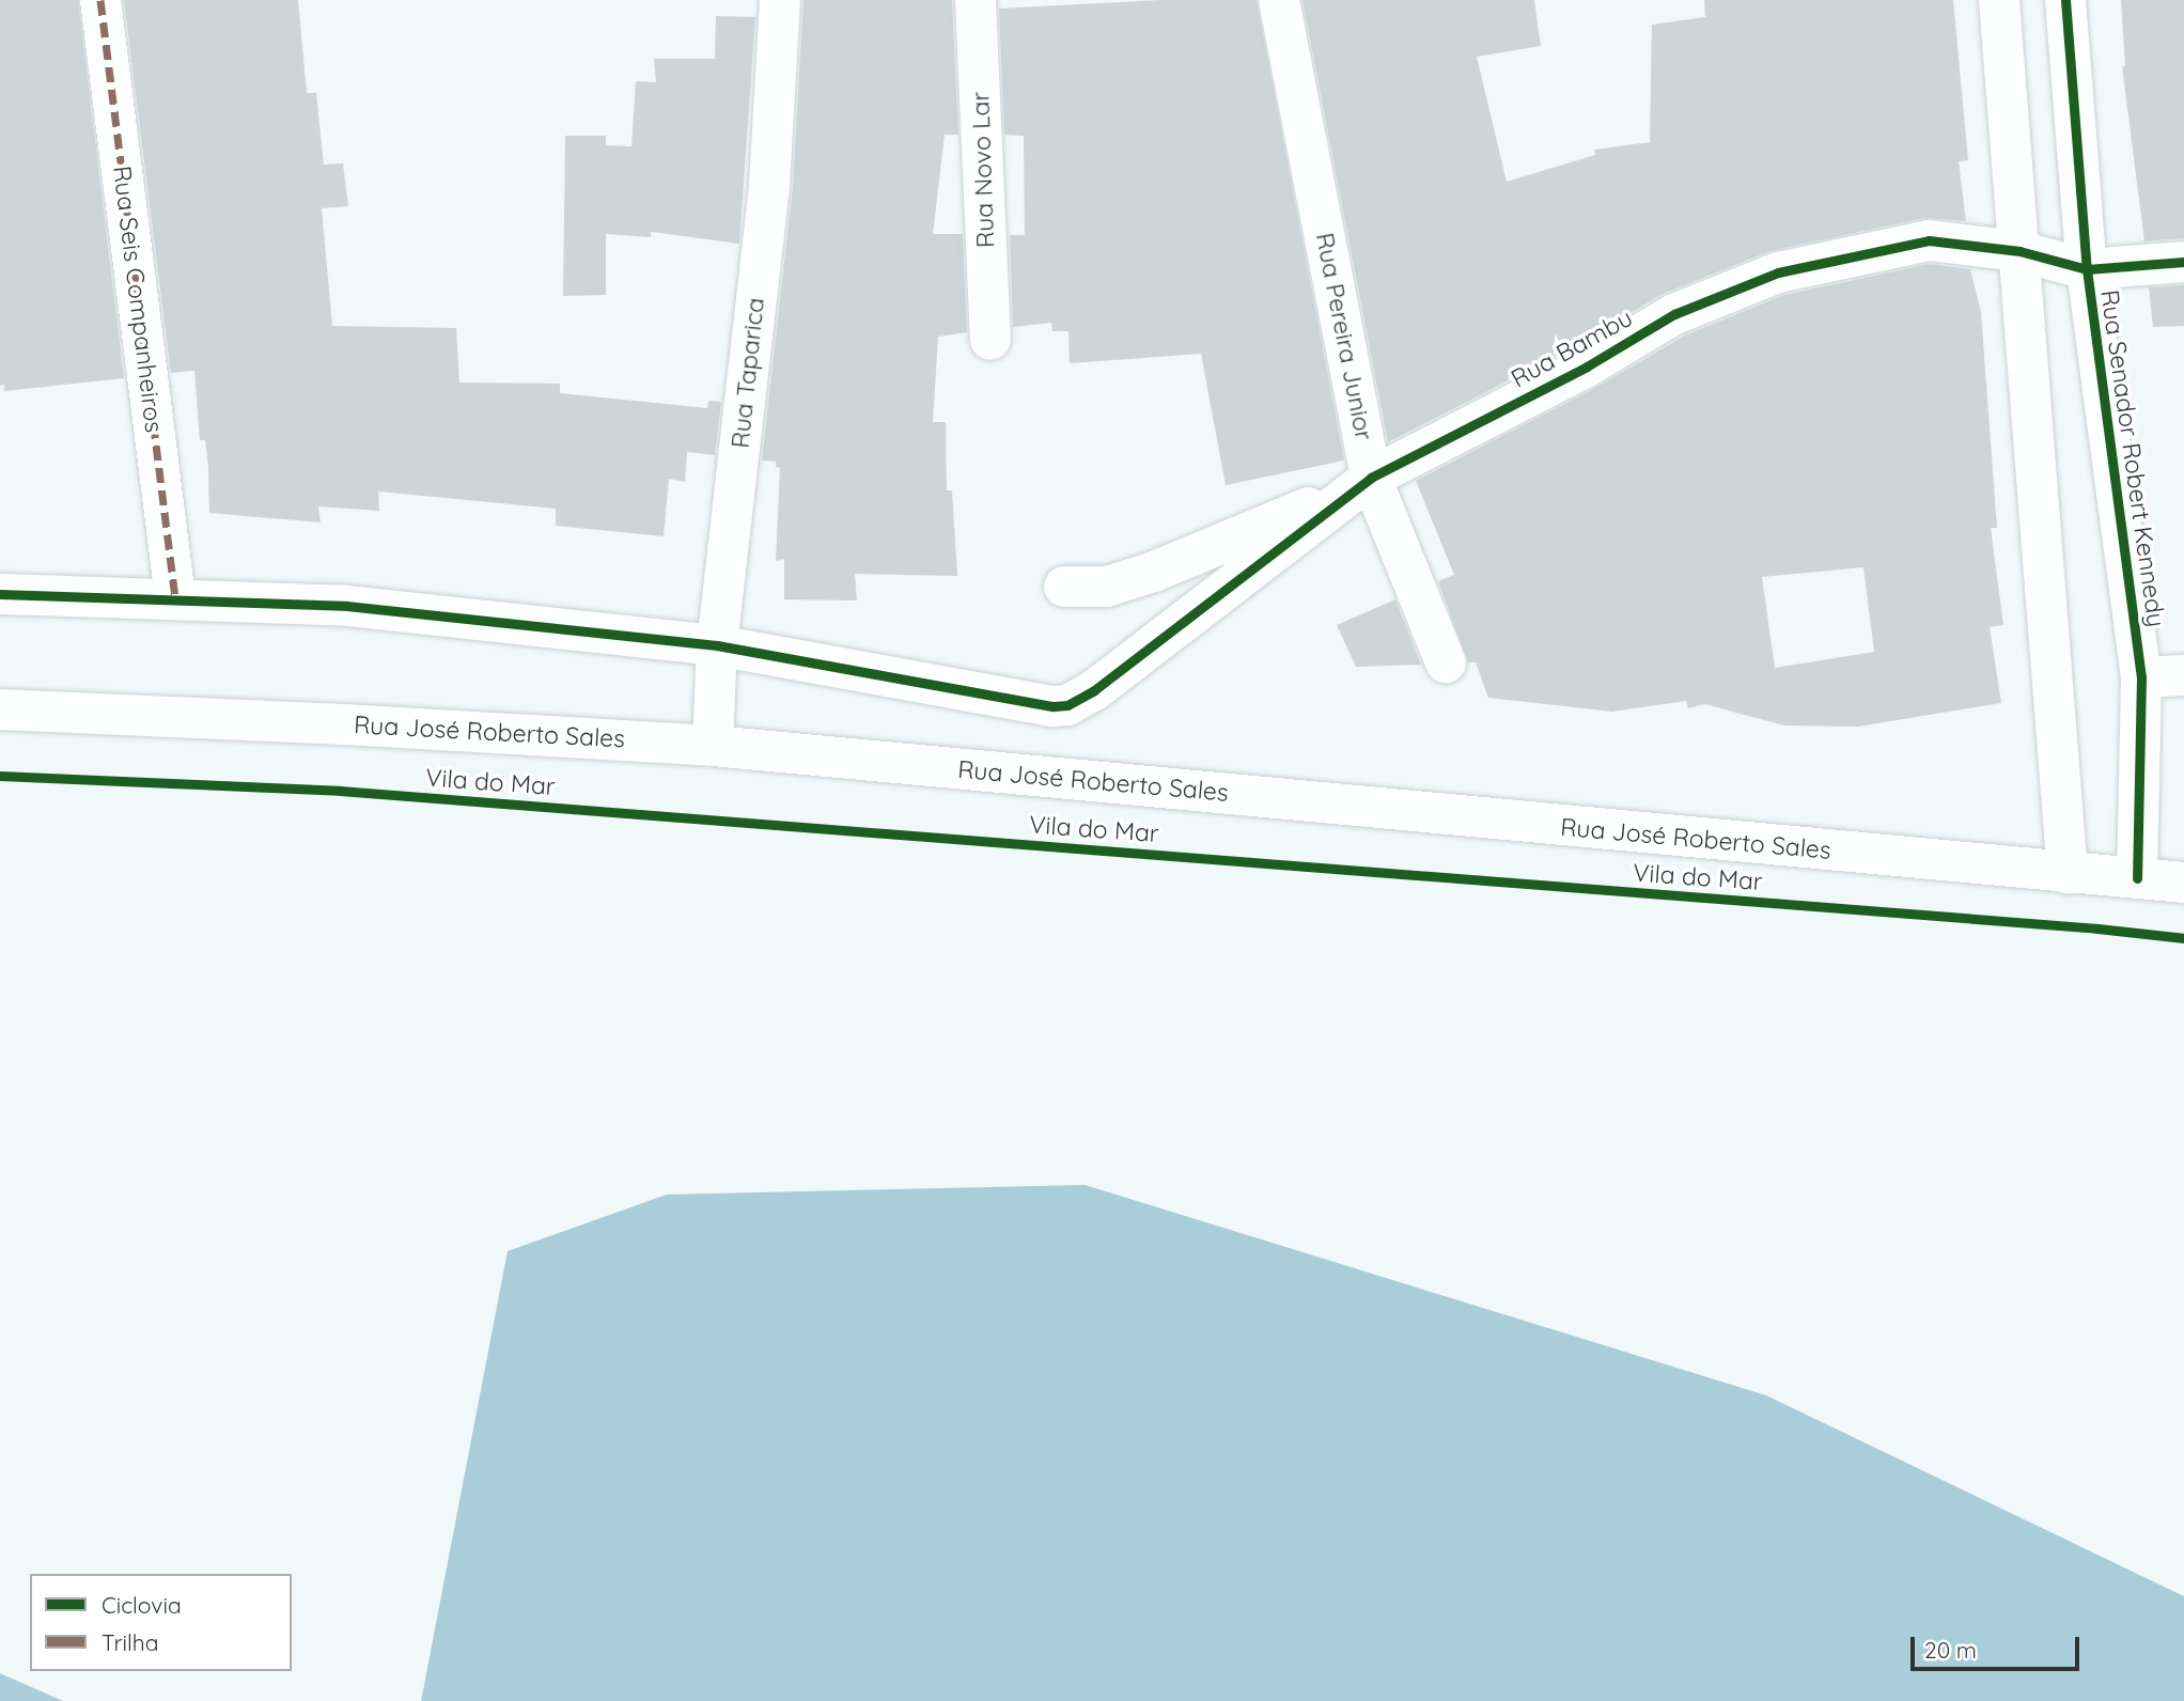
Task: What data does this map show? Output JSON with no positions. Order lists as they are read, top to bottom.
{
  "streets": {
    "street": [
      "Rua Novo Lar",
      "Rua Seis Companheiros",
      "Rua Pereira Junior",
      "Rua Bambu",
      "Rua Taparica",
      "Rua Senador Robert Kennedy",
      "Rua José Roberto Sales"
    ],
    "cycle path": ["Vila do Mar"]
  },
  "crossings": [
    ["Rua Pereira Junior", "Rua Bambu"],
    ["Rua Bambu", "Rua Taparica"],
    ["Rua Bambu", "Rua Senador Robert Kennedy"],
    ["Rua Taparica", "Rua José Roberto Sales"],
    ["Rua Senador Robert Kennedy", "Rua José Roberto Sales"]
  ],
  "legend": ["Ciclovia", "Trilha"],
  "scale_bar": "20 m"
}
